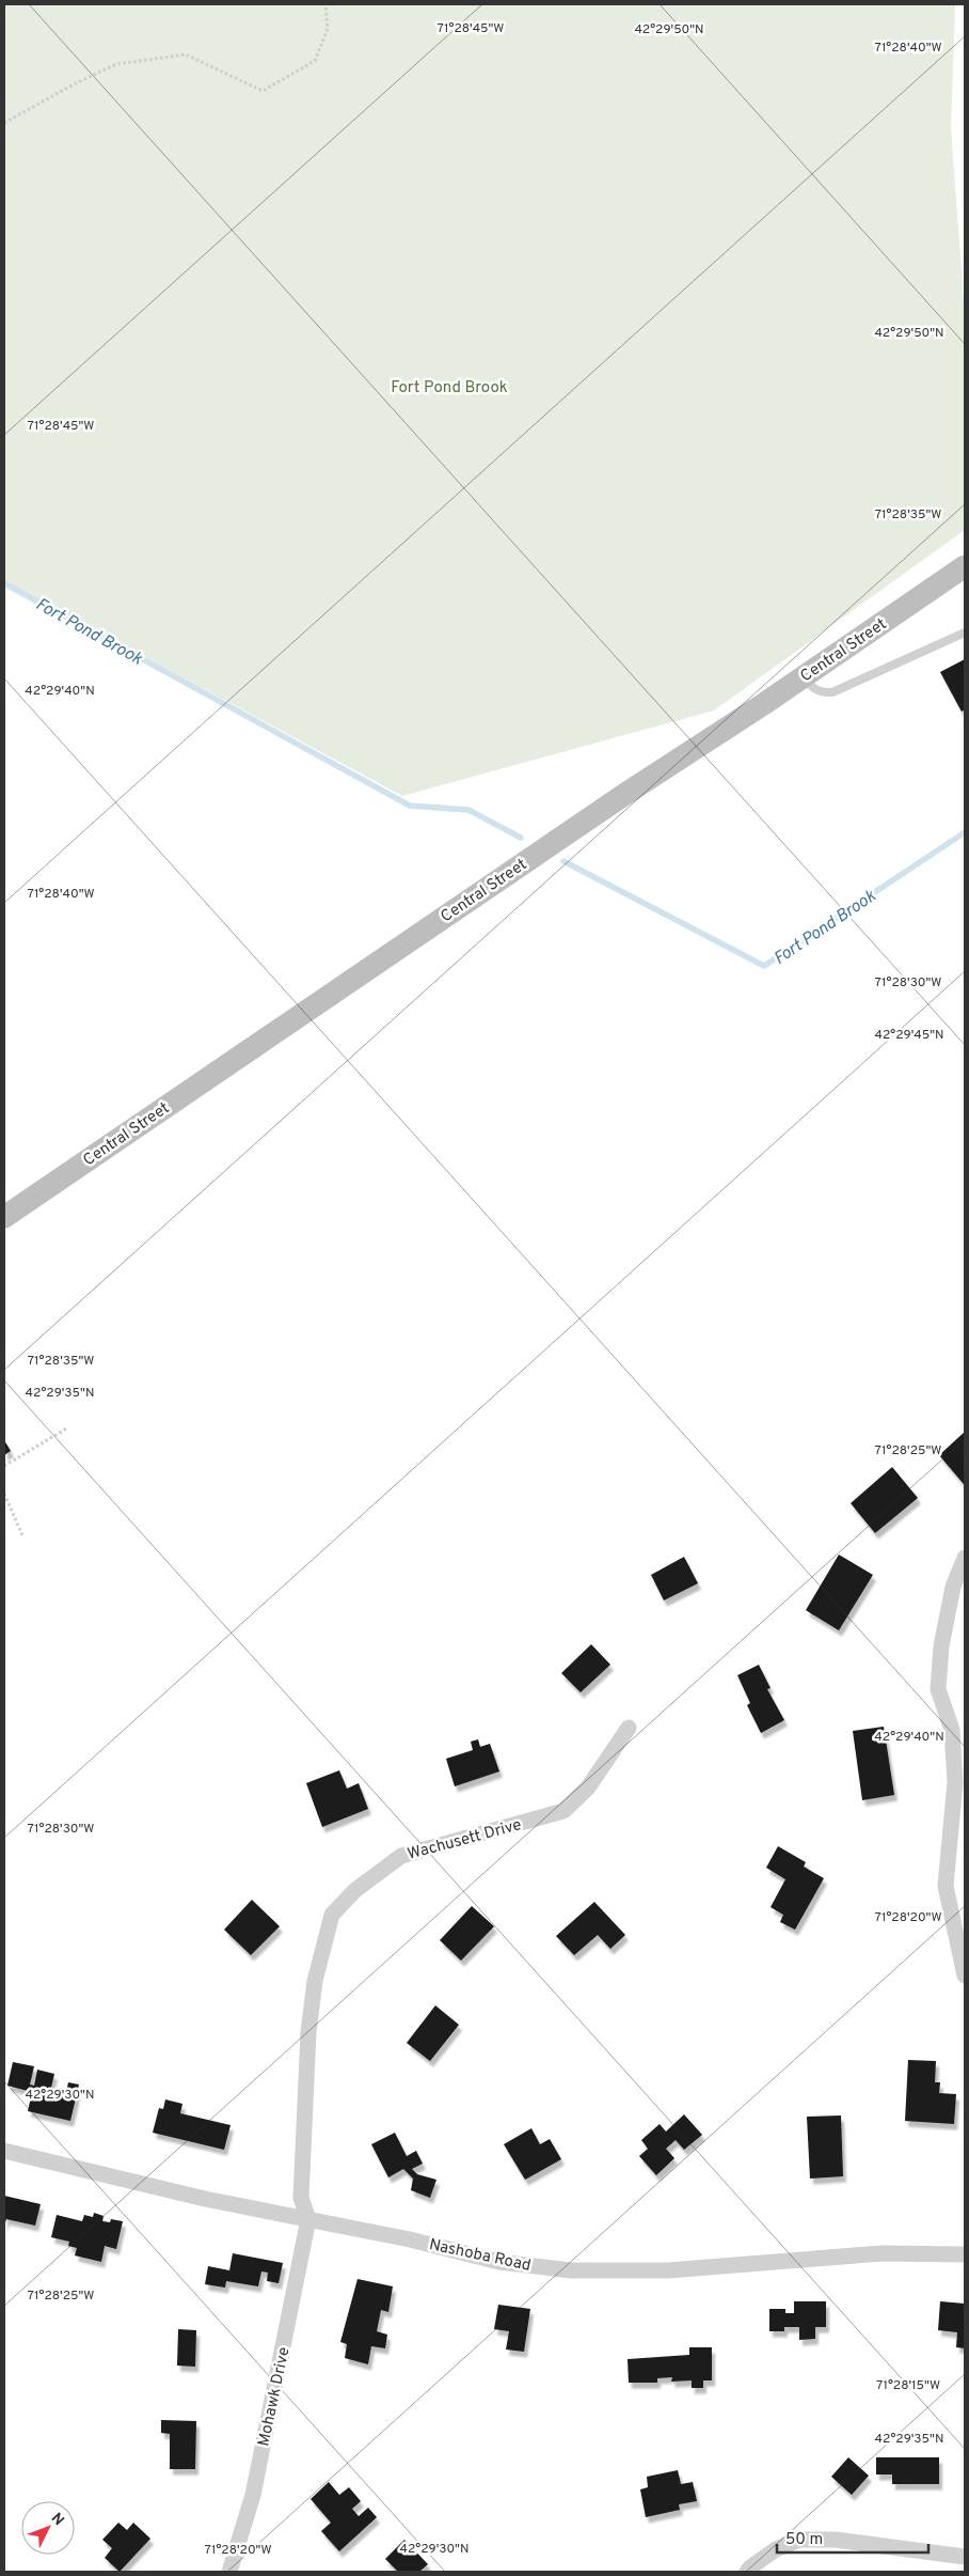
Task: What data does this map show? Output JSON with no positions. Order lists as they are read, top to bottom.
{
  "streets": {
    "street": [
      "Central Street",
      "Wachusett Drive",
      "Nashoba Road",
      "Mohawk Drive"
    ]
  },
  "crossings": [
    ["Wachusett Drive", "Nashoba Road"],
    ["Wachusett Drive", "Mohawk Drive"],
    ["Nashoba Road", "Mohawk Drive"]
  ],
  "water": ["Fort Pond Brook"],
  "parks": ["Fort Pond Brook"],
  "scale_bar": "50 m",
  "north": "top right",
  "coordinates": [
    "71°28'45\"W",
    "42°29'50\"N",
    "71°28'40\"W",
    "71°28'35\"W",
    "42°29'40\"N",
    "71°28'30\"W",
    "42°29'45\"N",
    "42°29'35\"N",
    "71°28'25\"W",
    "71°28'20\"W",
    "42°29'30\"N",
    "71°28'15\"W"
  ]
}
